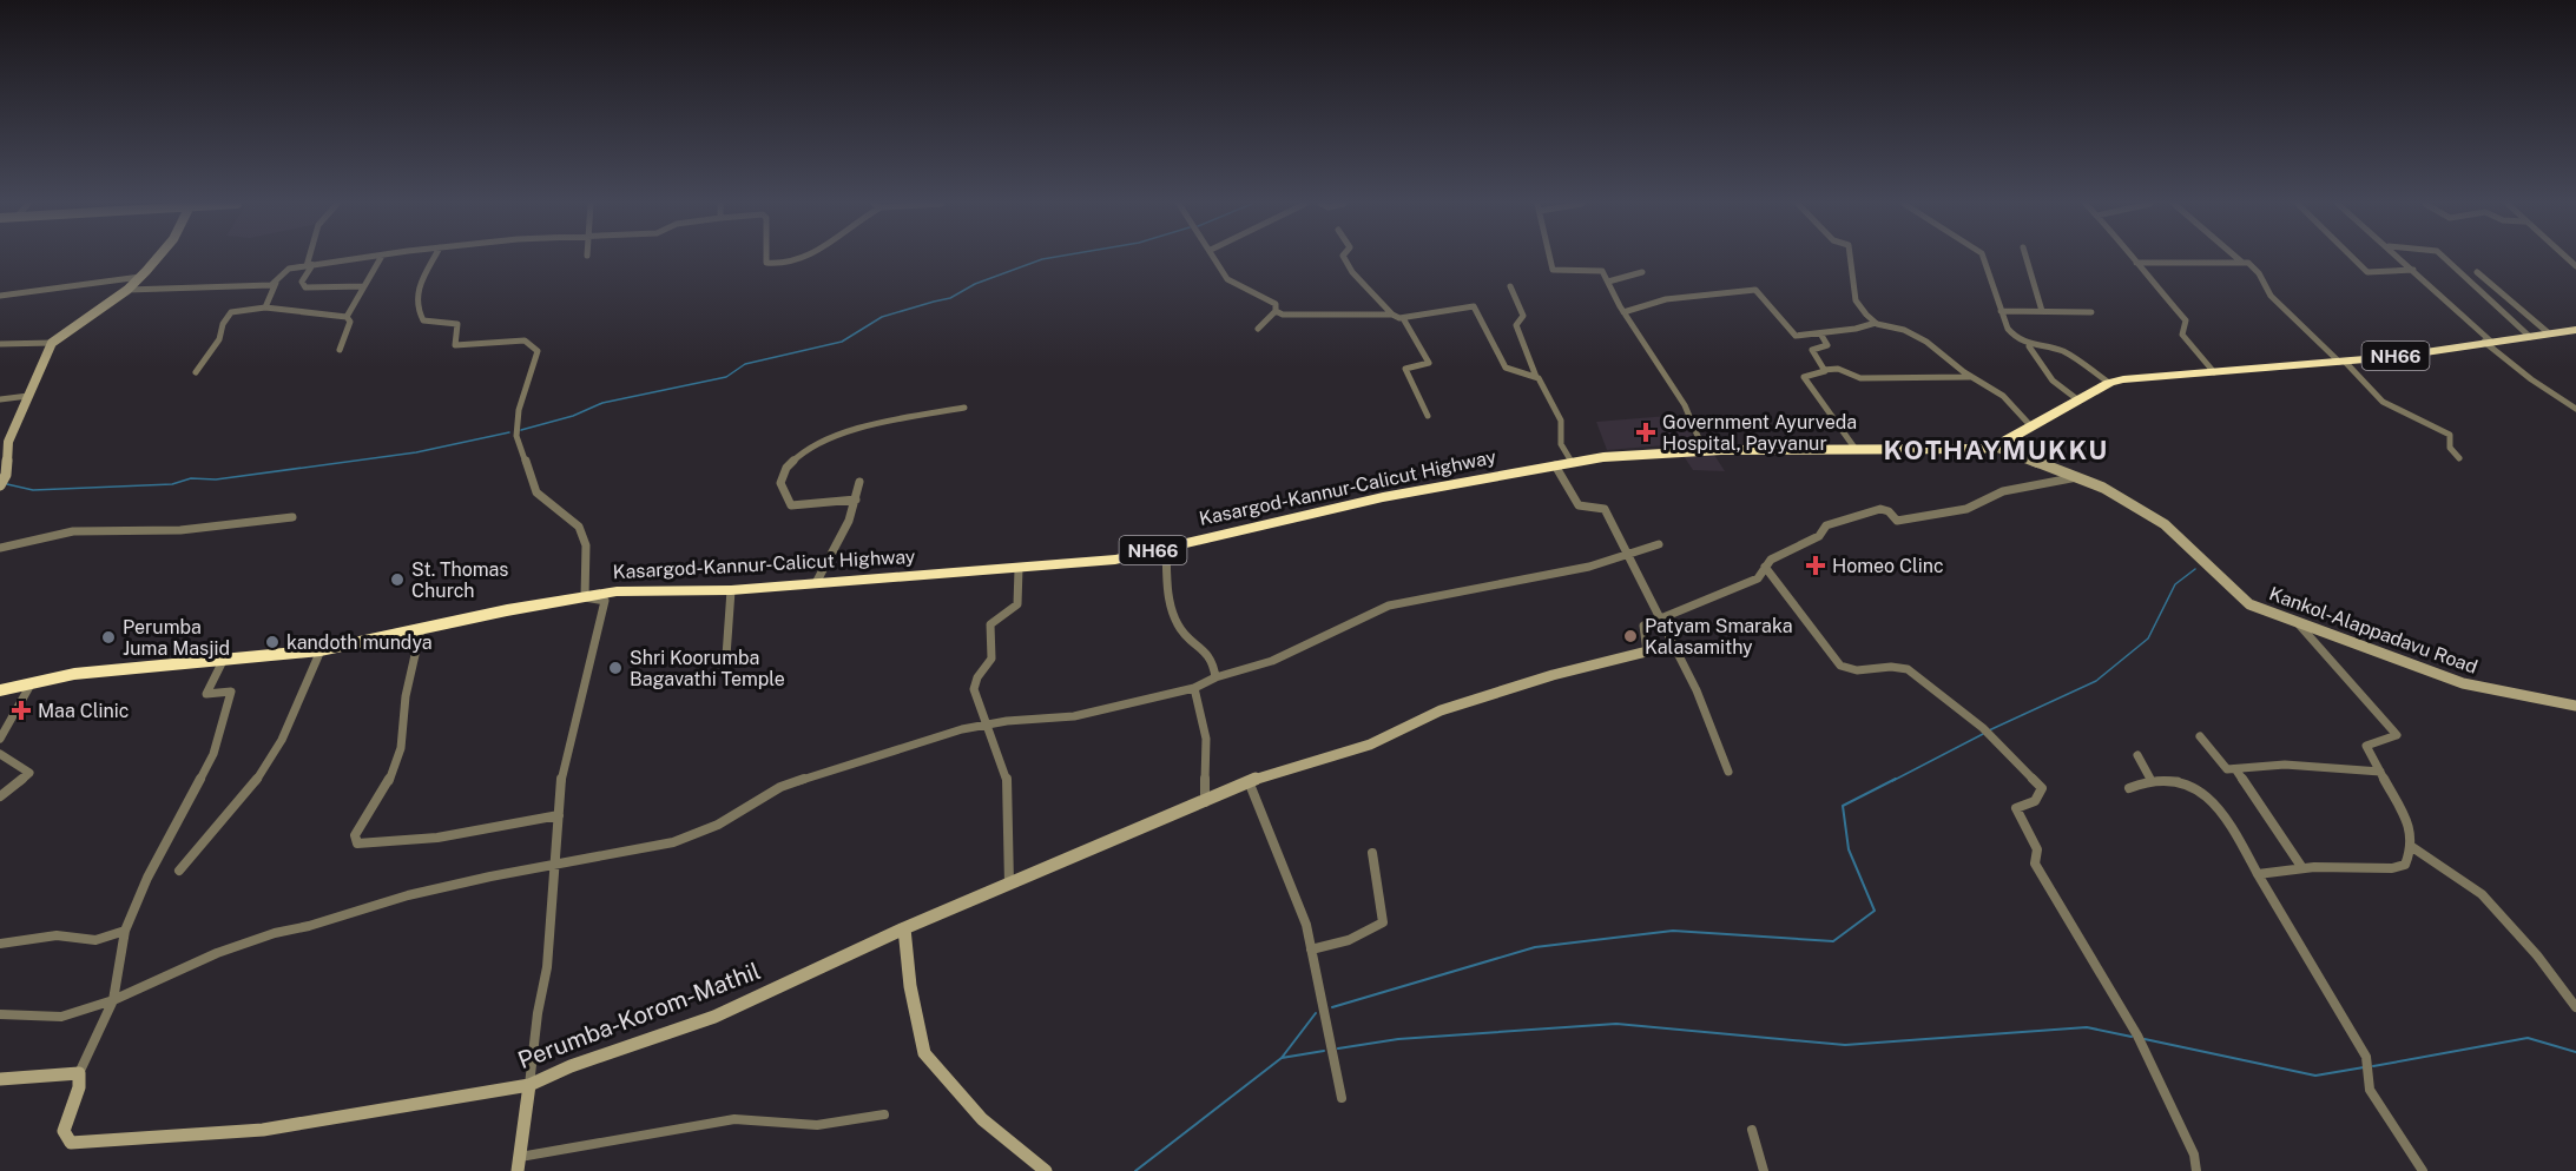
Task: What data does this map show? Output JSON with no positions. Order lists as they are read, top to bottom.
{
  "streets": {
    "highway": ["NH66", "Kasargod-Kannur-Calicut Highway"],
    "main road": ["Kankol-Alappadavu Road", "Perumba-Korom-Mathil"]
  },
  "crossings": [
    ["NH66", "Kasargod-Kannur-Calicut Highway"],
    ["NH66", "Kankol-Alappadavu Road"],
    ["Kasargod-Kannur-Calicut Highway", "Kankol-Alappadavu Road"]
  ],
  "districts": ["KOTHAYMUKKU"],
  "places": {
    "health": ["Government Ayurveda Hospital, Payyanur", "Homeo Clinc", "Maa Clinic"],
    "other": [
      "St. Thomas Church",
      "Patyam Smaraka Kalasamithy",
      "Perumba Juma Masjid",
      "kandoth mundya",
      "Shri Koorumba Bagavathi Temple"
    ]
  }
}
